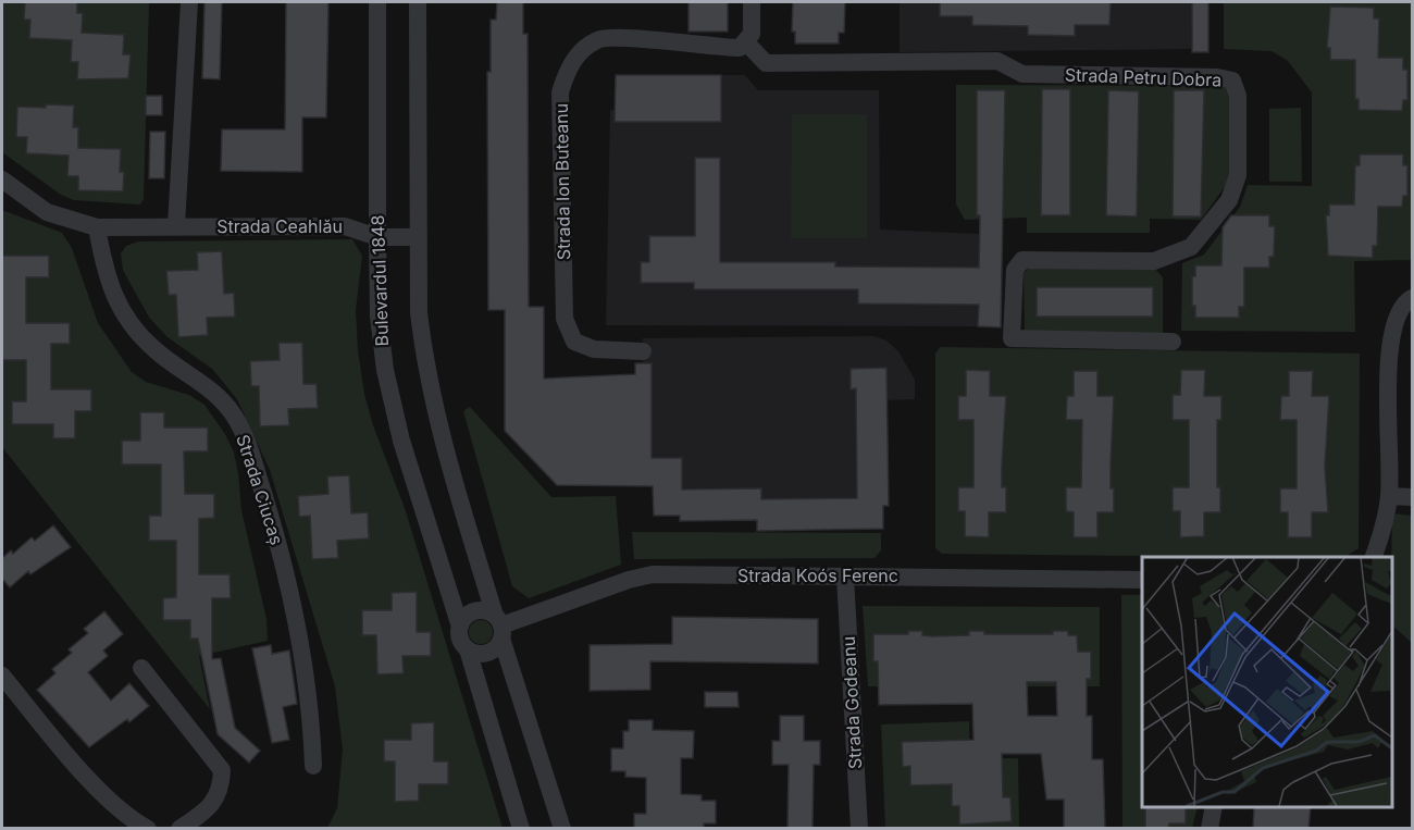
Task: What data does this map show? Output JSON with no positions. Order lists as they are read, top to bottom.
{
  "streets": {
    "street": [
      "Strada Petru Dobra",
      "Strada Ion Buteanu",
      "Strada Ceahlău",
      "Bulevardul 1848",
      "Strada Ciucaș",
      "Strada Koós Ferenc",
      "Strada Godeanu"
    ]
  },
  "crossings": [
    ["Strada Petru Dobra", "Strada Ion Buteanu"],
    ["Strada Ceahlău", "Bulevardul 1848"],
    ["Strada Ceahlău", "Strada Ciucaș"],
    ["Bulevardul 1848", "Strada Koós Ferenc"],
    ["Strada Koós Ferenc", "Strada Godeanu"]
  ]
}
